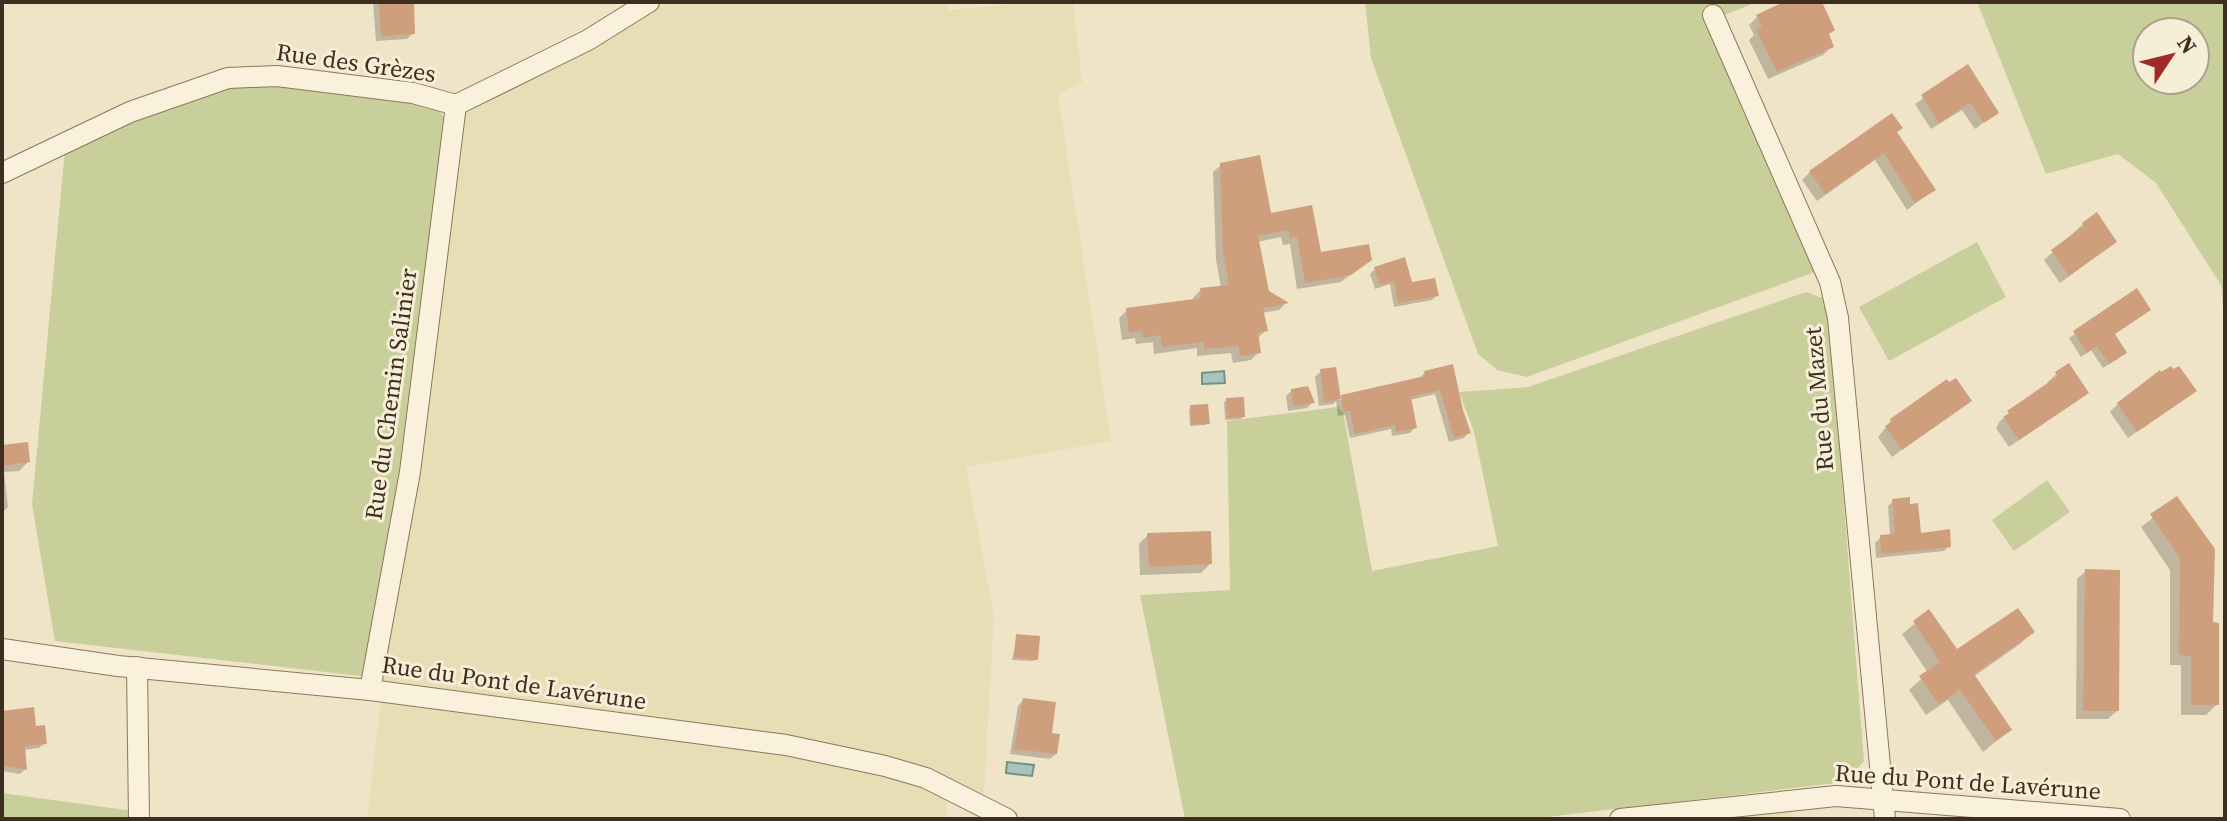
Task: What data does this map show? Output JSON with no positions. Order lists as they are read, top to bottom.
{
  "streets": {
    "street": [
      "Rue des Grèzes",
      "Rue du Chemin Salinier",
      "Rue du Mazet",
      "Rue du Pont de Lavérune"
    ]
  },
  "crossings": [
    ["Rue des Grèzes", "Rue du Chemin Salinier"],
    ["Rue du Chemin Salinier", "Rue du Pont de Lavérune"],
    ["Rue du Mazet", "Rue du Pont de Lavérune"]
  ],
  "north": "top right"
}
